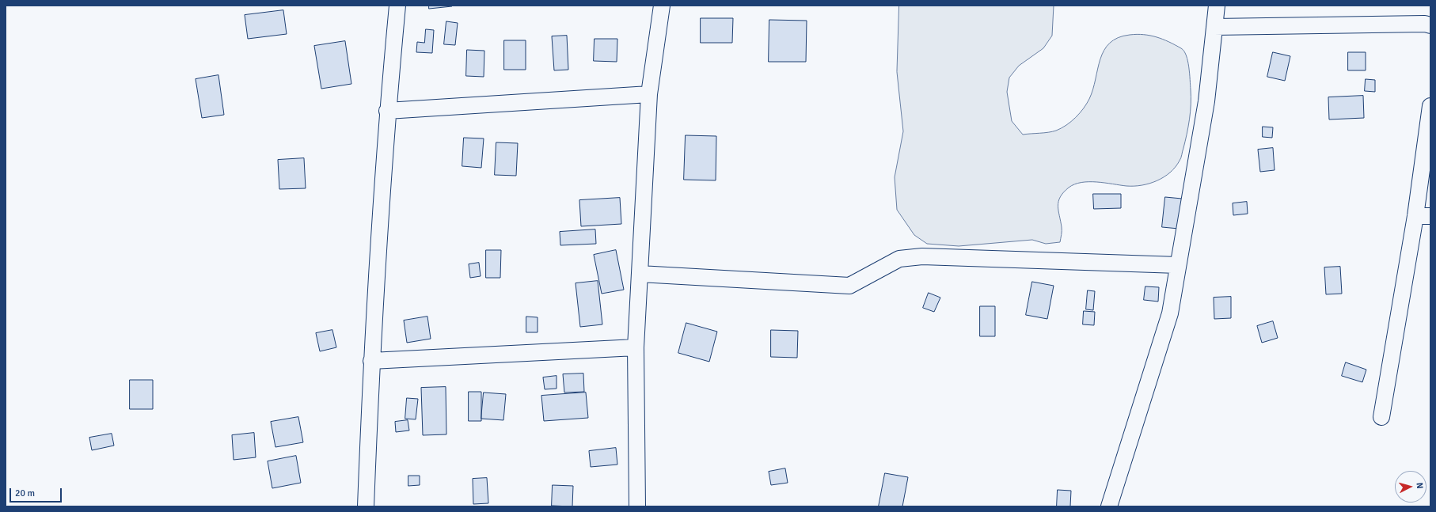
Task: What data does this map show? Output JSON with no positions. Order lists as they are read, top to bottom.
{
  "scale_bar": "20 m",
  "north": "right"
}
